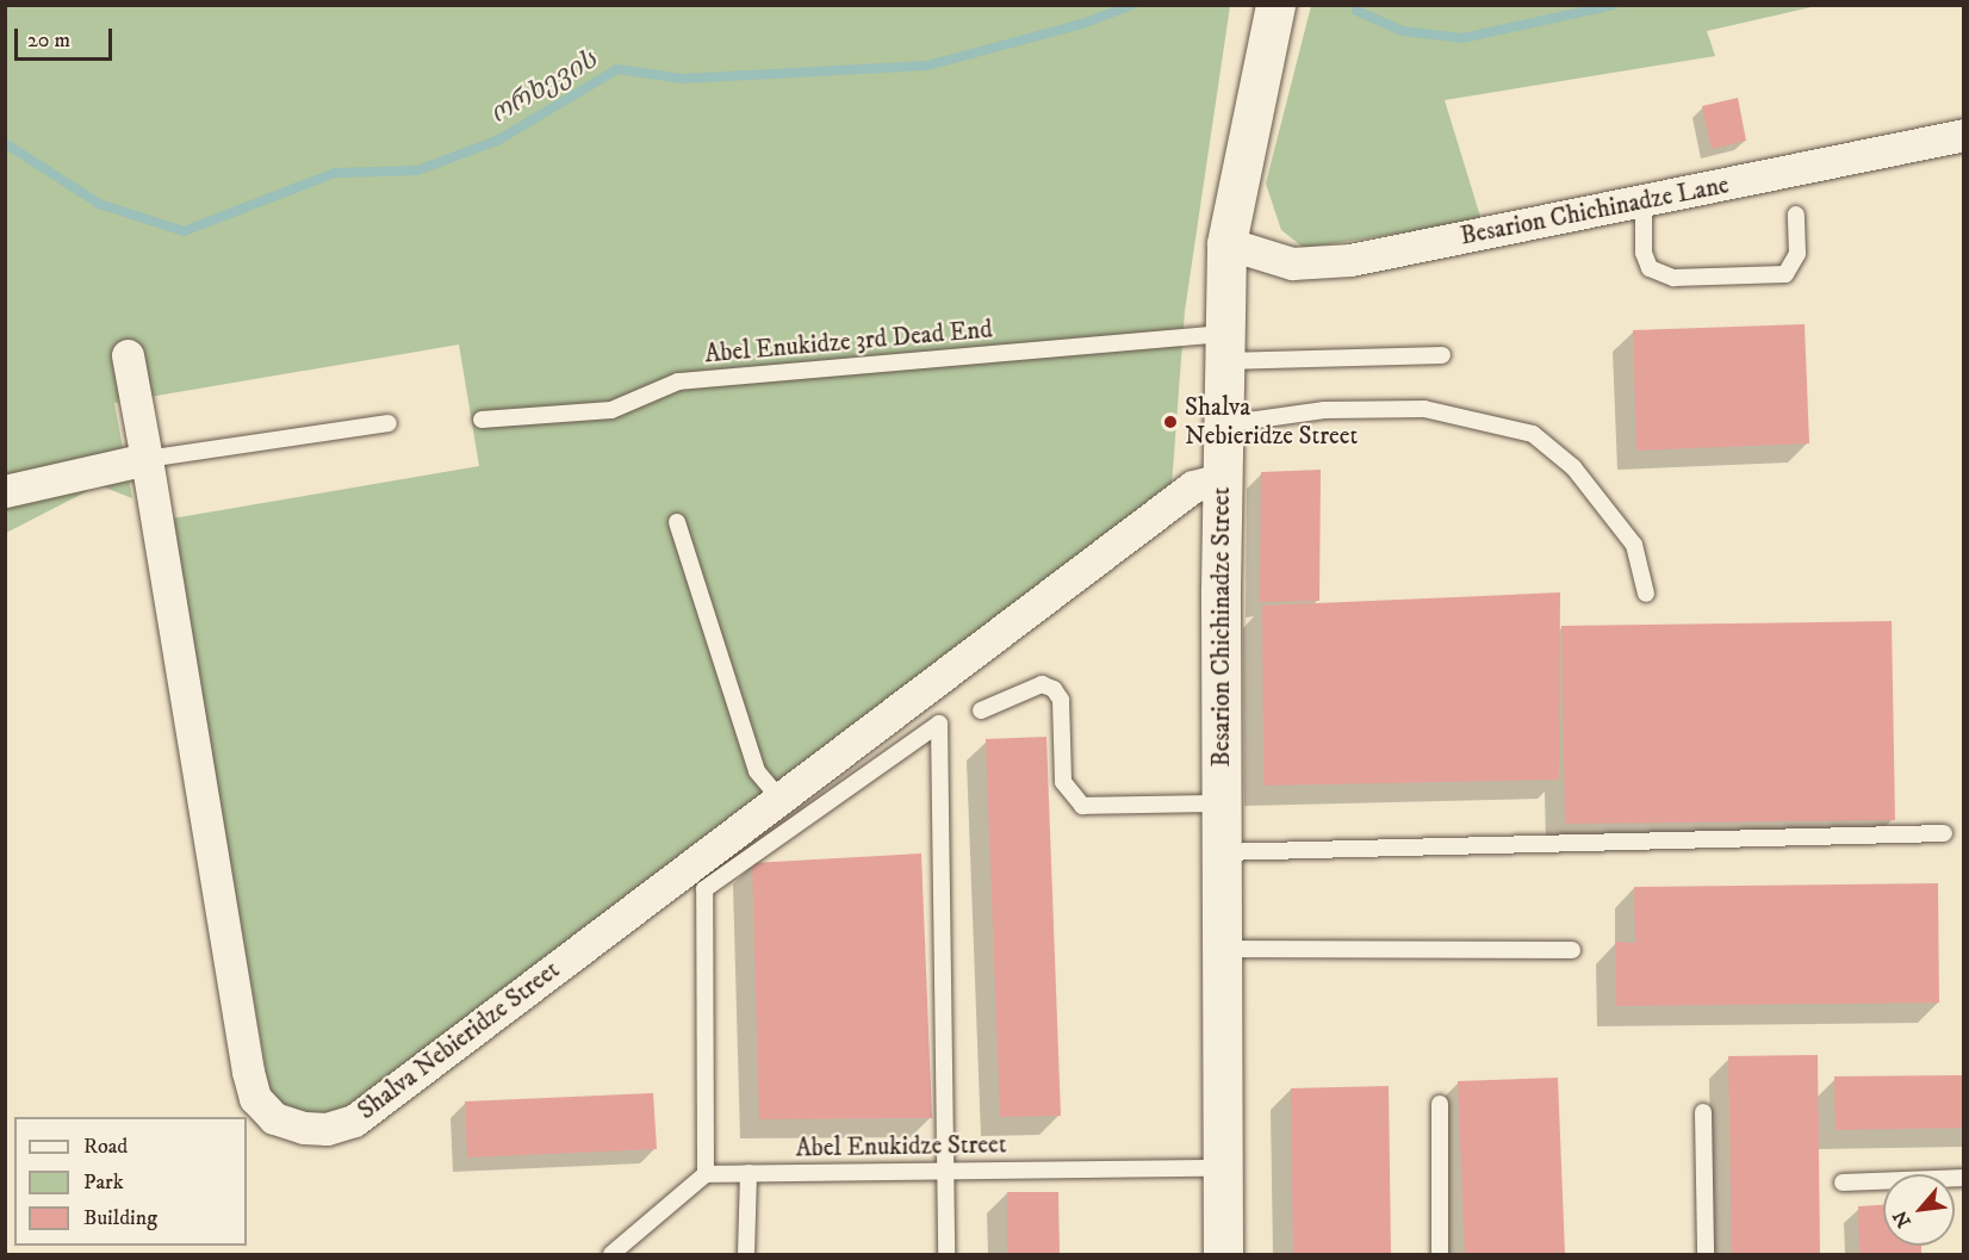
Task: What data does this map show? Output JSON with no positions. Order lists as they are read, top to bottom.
{
  "streets": {
    "street": ["Besarion Chichinadze Lane", "Besarion Chichinadze Street", "Shalva Nebieridze Street"],
    "lane": ["Abel Enukidze 3rd Dead End", "Abel Enukidze Street"]
  },
  "crossings": [
    ["Besarion Chichinadze Lane", "Besarion Chichinadze Street"],
    ["Abel Enukidze 3rd Dead End", "Besarion Chichinadze Street"],
    ["Besarion Chichinadze Street", "Shalva Nebieridze Street"],
    ["Besarion Chichinadze Street", "Abel Enukidze Street"]
  ],
  "water": ["ორხევის"],
  "places": ["Shalva Nebieridze Street"],
  "legend": ["Road", "Park", "Building"],
  "scale_bar": "20 m",
  "north": "bottom left"
}
